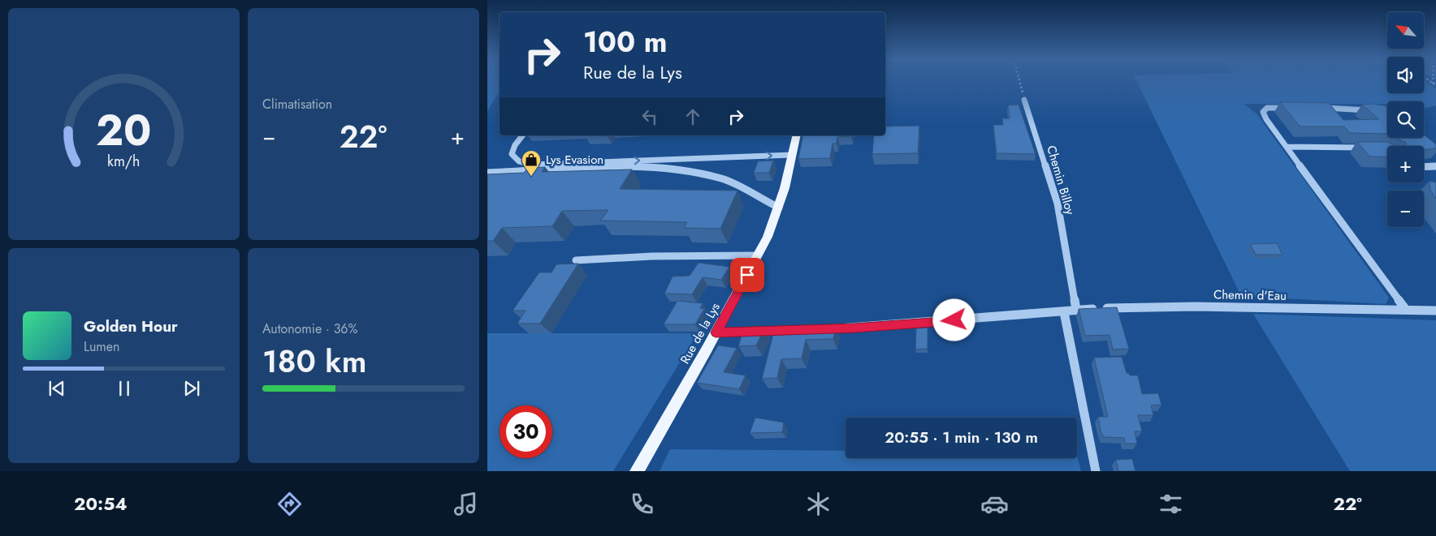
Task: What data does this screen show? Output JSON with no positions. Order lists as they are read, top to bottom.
{
  "streets": {
    "main road": ["Rue de la Lys"],
    "street": ["Chemin Billoy", "Chemin d'Eau"]
  },
  "crossings": [
    ["Chemin Billoy", "Chemin d'Eau"]
  ],
  "places": {
    "shop": ["Lys Evasion"]
  },
  "north": "top left",
  "page": {
    "tile": [
      "Climatisation",
      ["Autonomie · 36%", "180 km"]
    ],
    "map_buttons": ["+", "−"],
    "turn": ["100 m", "Rue de la Lys"],
    "heat": ["−", "22°", "+"],
    "song": ["Golden Hour", "Lumen"],
    "limit": "30",
    "trip": "20:55 · 1 min · 130 m",
    "tabs": ["20:54", "22°"],
    "gauge": ["20", "km/h"]
  }
}
